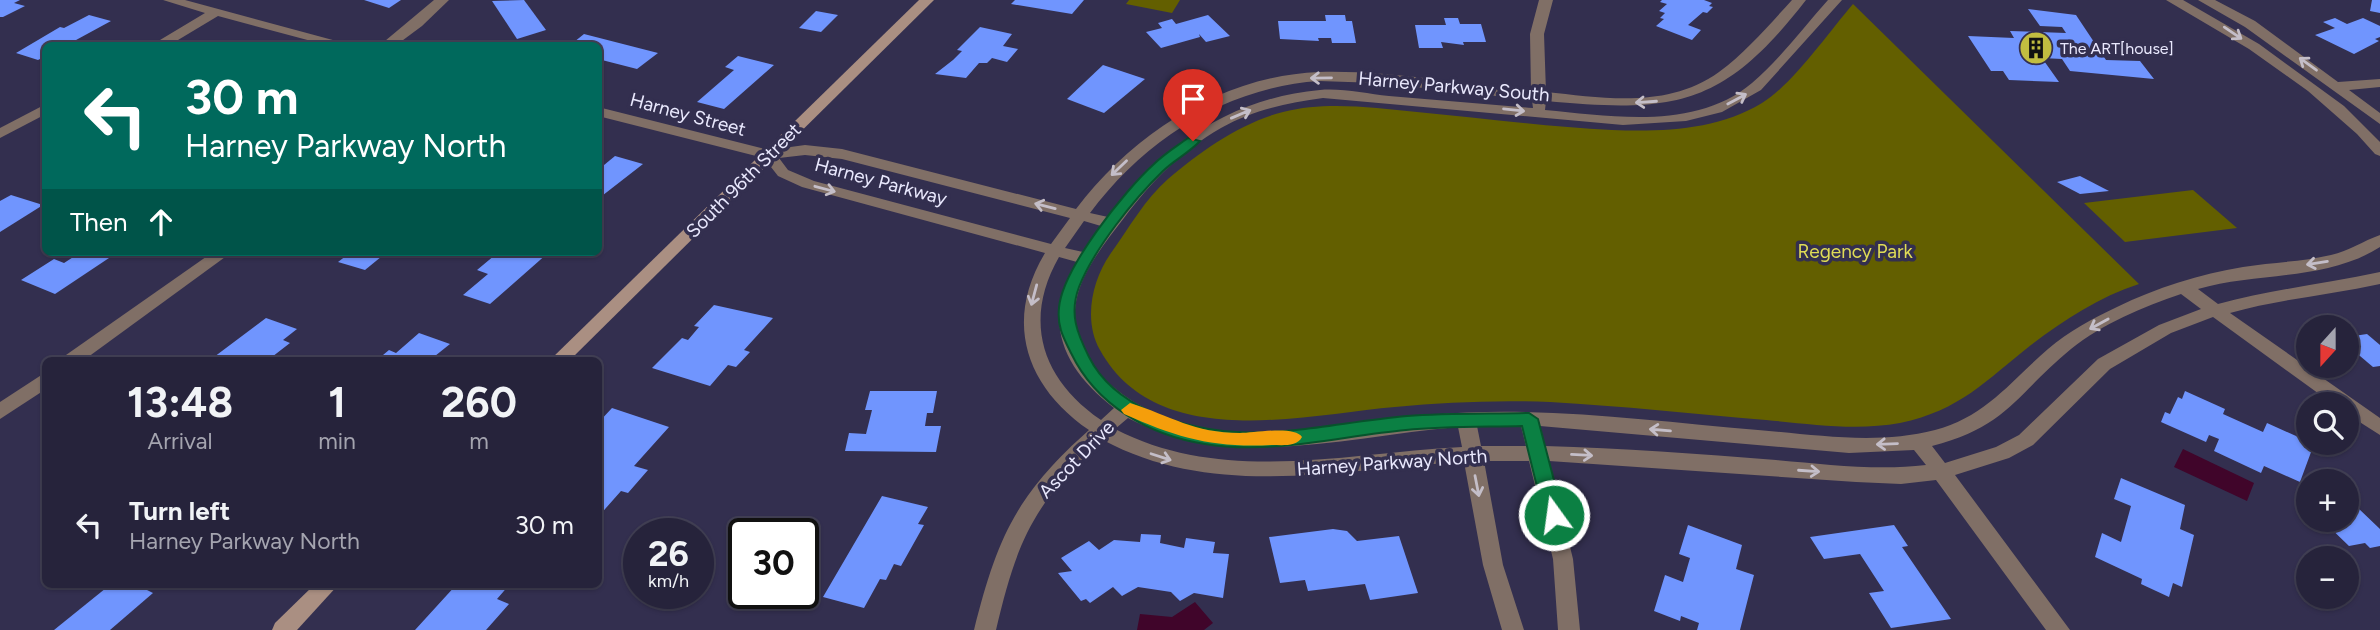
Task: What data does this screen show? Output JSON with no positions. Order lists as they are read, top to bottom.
{
  "streets": {
    "street": [
      "Harney Parkway South",
      "Harney Street",
      "South 96th Street",
      "Harney Parkway",
      "Ascot Drive",
      "Harney Parkway North"
    ]
  },
  "crossings": [
    ["Harney Parkway South", "Harney Parkway"],
    ["Harney Parkway South", "Harney Parkway North"],
    ["Harney Street", "South 96th Street"],
    ["Harney Street", "Harney Parkway"],
    ["South 96th Street", "Harney Parkway"],
    ["Harney Parkway", "Harney Parkway North"],
    ["Ascot Drive", "Harney Parkway North"]
  ],
  "parks": ["Regency Park"],
  "places": {
    "building": ["The ART[house]"]
  },
  "north": "bottom",
  "page": {
    "turn": ["30 m", "Harney Parkway North"],
    "then": "Then",
    "map_buttons": ["+", "−"],
    "eta": [
      "13:48",
      "Arrival",
      "1",
      "min",
      "260",
      "m"
    ],
    "list": [
      {
        "name": "Turn left",
        "note": "Harney Parkway North",
        "value": "30 m"
      }
    ],
    "speed": "26 km/h",
    "limit": "30"
  }
}
